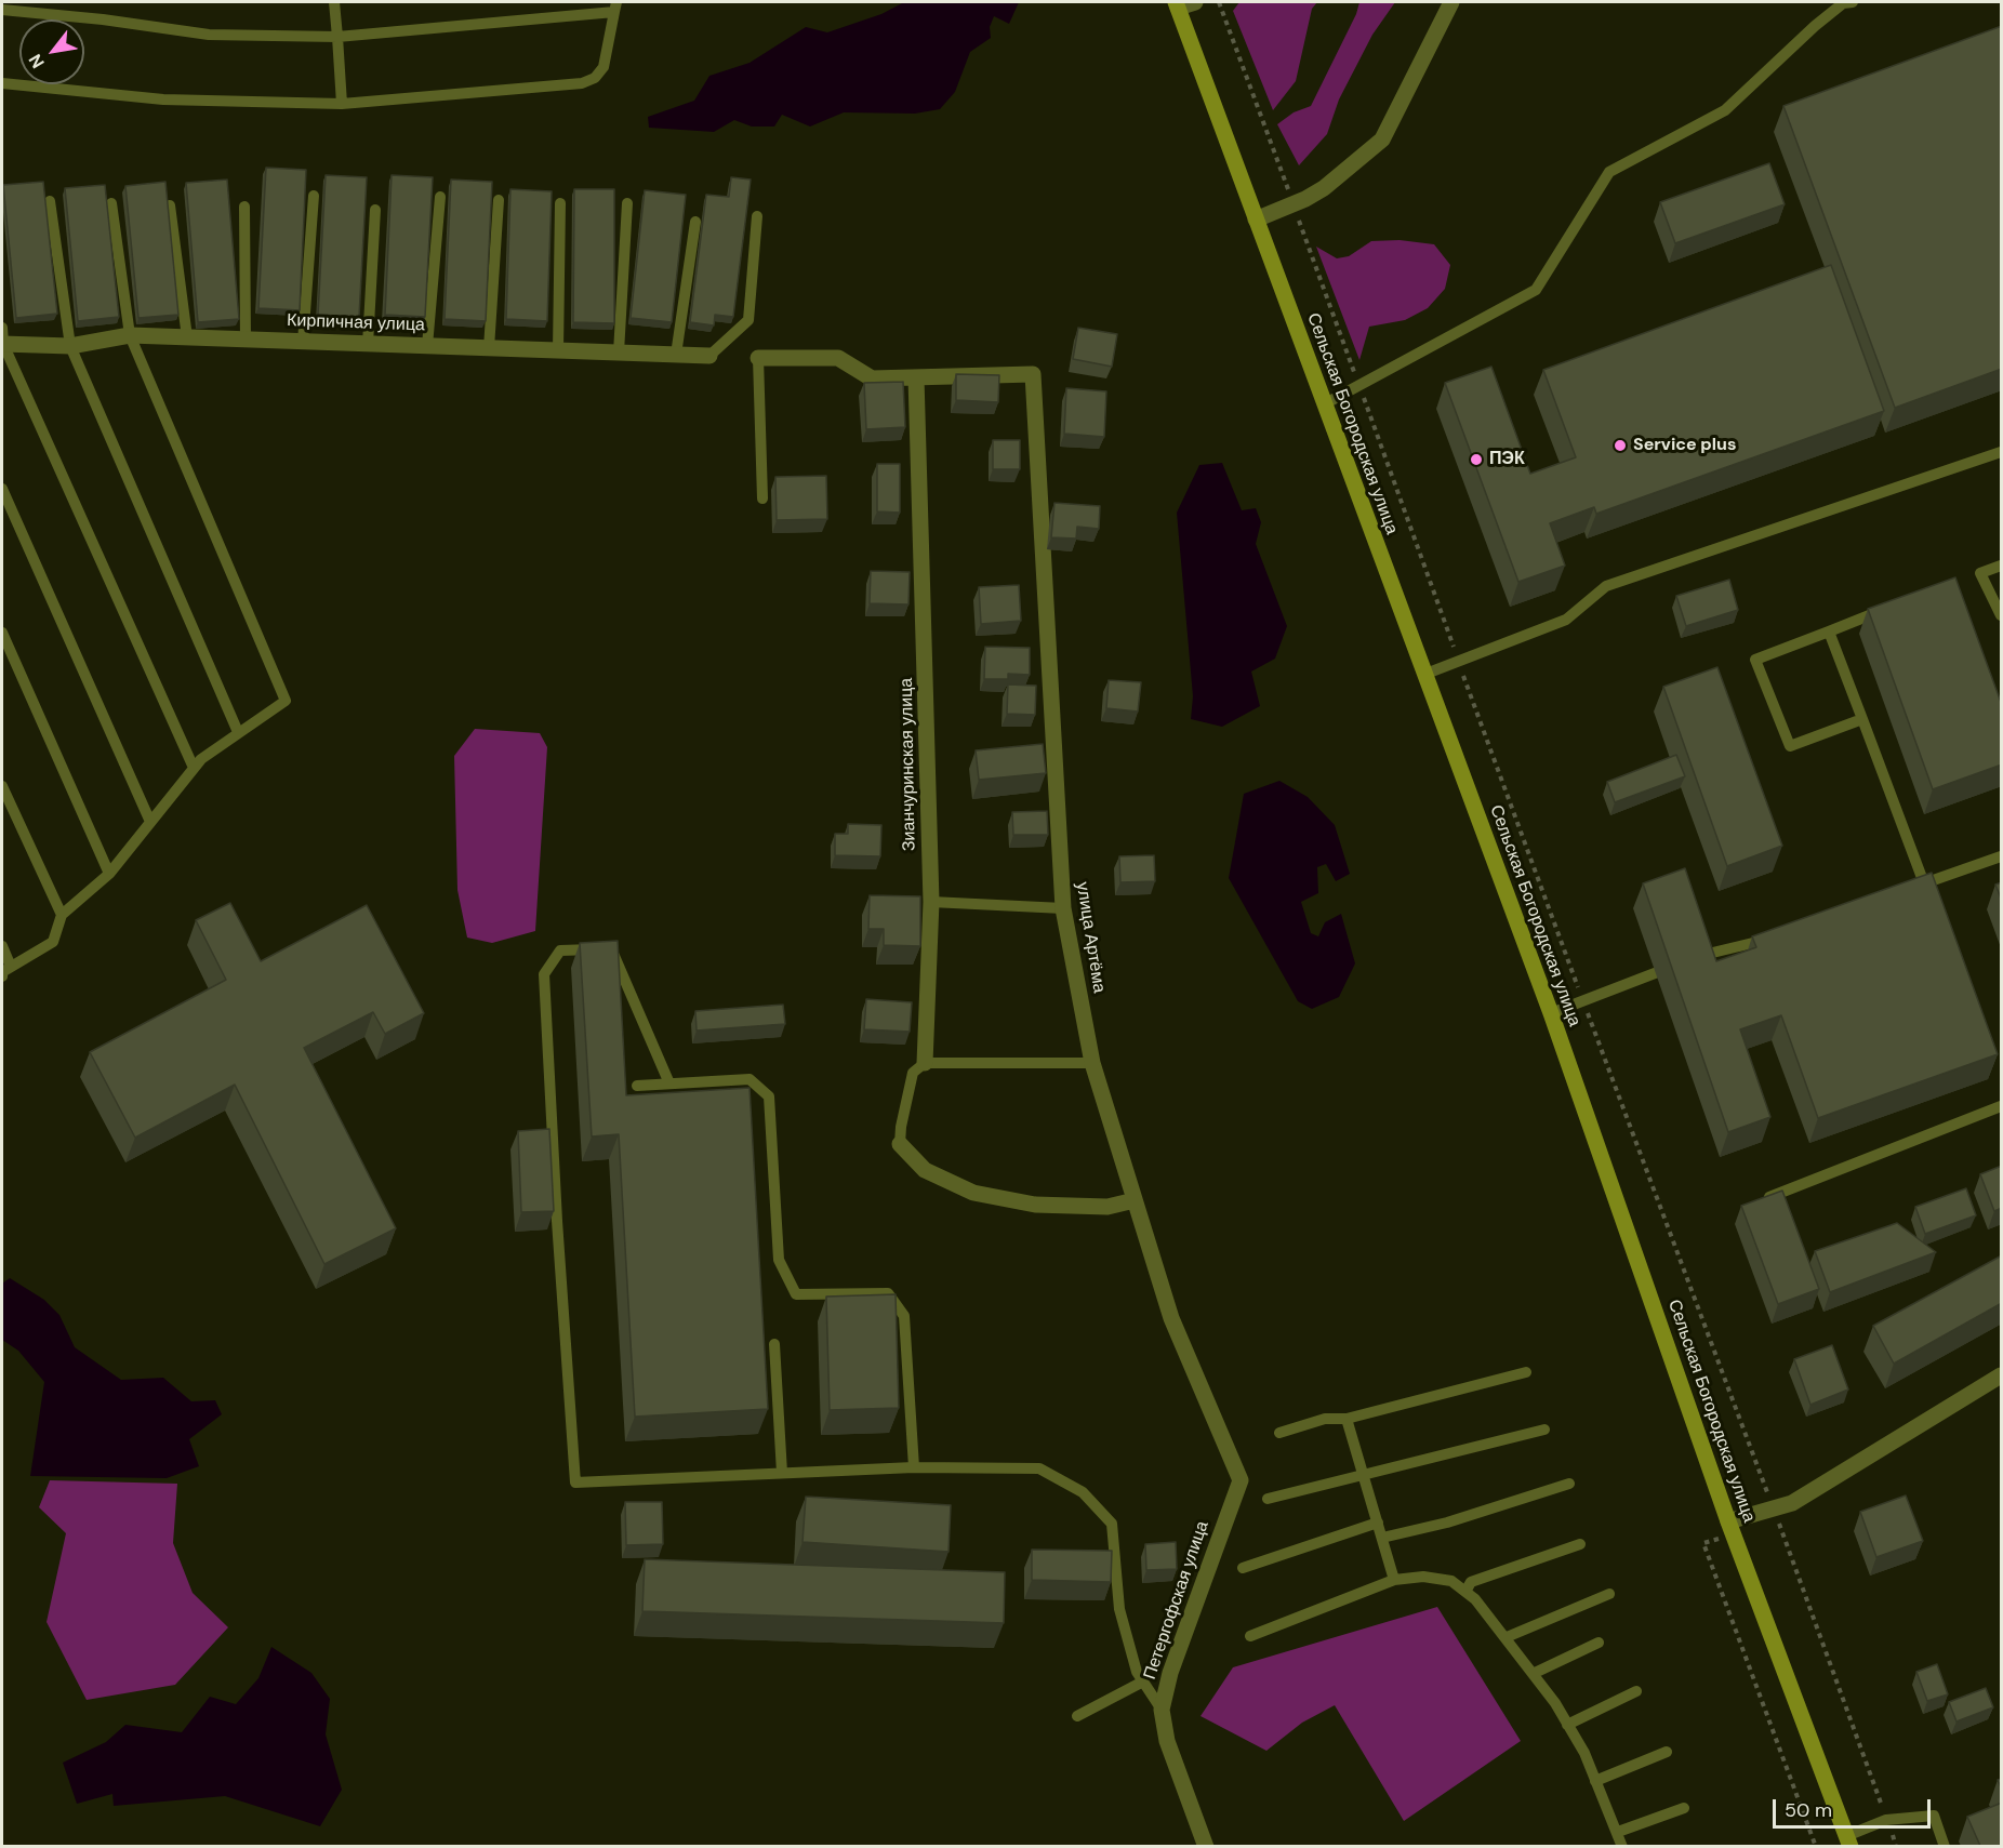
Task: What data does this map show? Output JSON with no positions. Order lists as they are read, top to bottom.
{
  "streets": {
    "main road": ["Сельская Богородская улица"],
    "street": [
      "Кирпичная улица",
      "Зианчуринская улица",
      "улица Артёма",
      "Петергофская улица"
    ]
  },
  "crossings": [
    ["Зианчуринская улица", "улица Артёма"],
    ["улица Артёма", "Петергофская улица"]
  ],
  "places": ["Service plus", "ПЭК"],
  "scale_bar": "50 m",
  "north": "bottom left"
}
